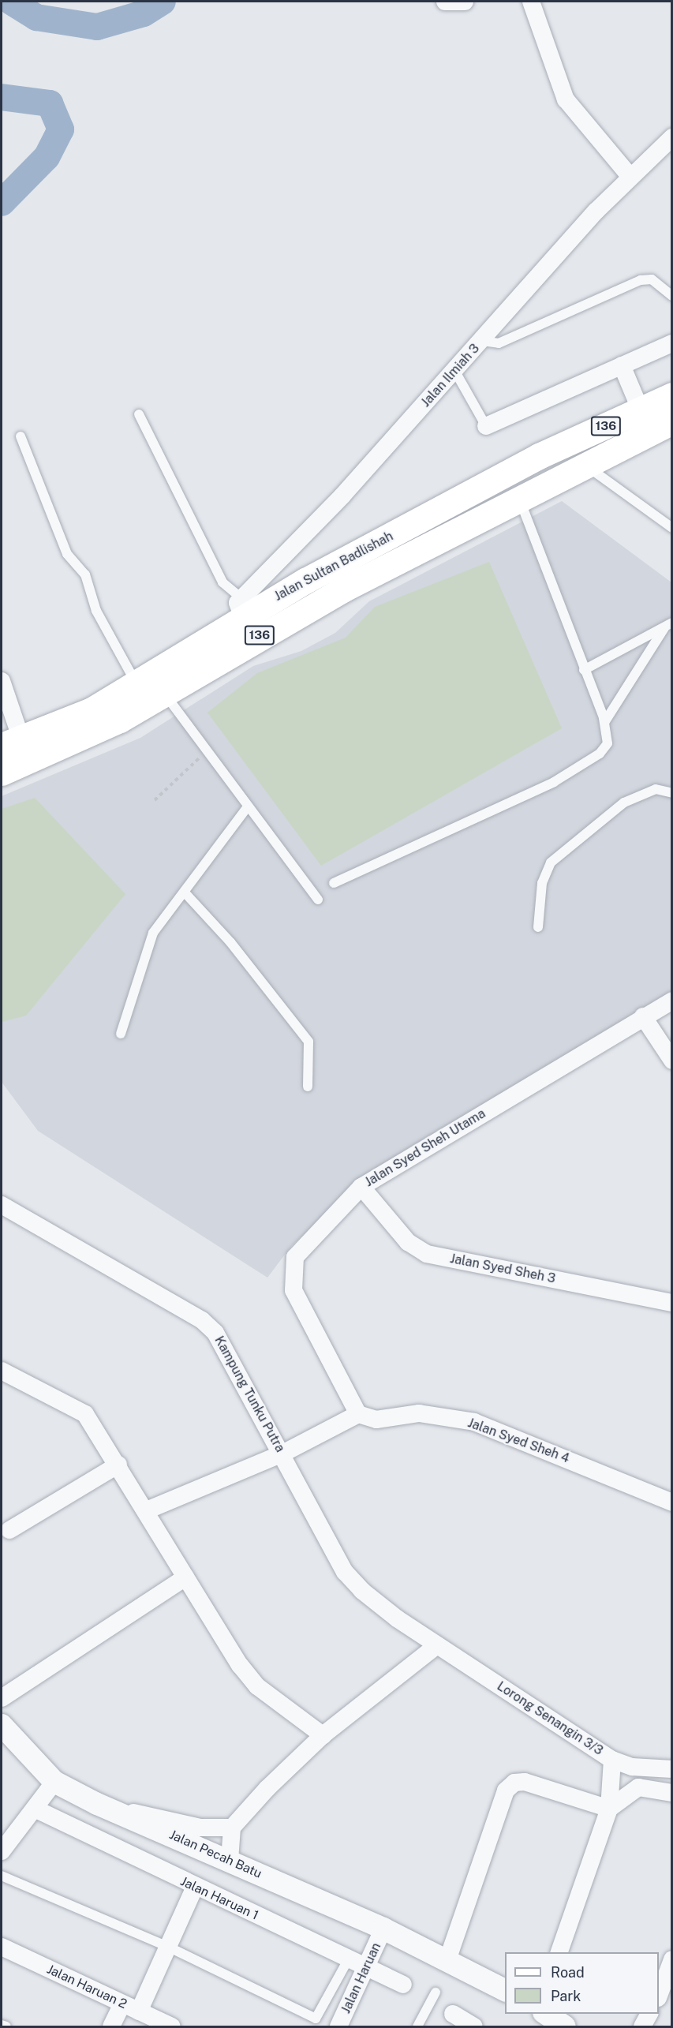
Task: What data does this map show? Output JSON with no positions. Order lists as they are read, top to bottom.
{
  "streets": {
    "main road": ["136", "Jalan Sultan Badlishah"],
    "street": [
      "Jalan Ilmiah 3",
      "Jalan Syed Sheh Utama",
      "Jalan Syed Sheh 3",
      "Kampung Tunku Putra",
      "Jalan Syed Sheh 4",
      "Lorong Senangin 3/3",
      "Jalan Pecah Batu",
      "Jalan Haruan 1",
      "Jalan Haruan",
      "Jalan Haruan 2"
    ]
  },
  "crossings": [
    ["Jalan Ilmiah 3", "Jalan Sultan Badlishah"],
    ["Jalan Syed Sheh Utama", "Jalan Syed Sheh 3"],
    ["Jalan Syed Sheh Utama", "Jalan Syed Sheh 4"],
    ["Kampung Tunku Putra", "Lorong Senangin 3/3"],
    ["Jalan Pecah Batu", "Jalan Haruan"],
    ["Jalan Haruan 1", "Jalan Haruan"]
  ],
  "legend": ["Road", "Park"]
}
